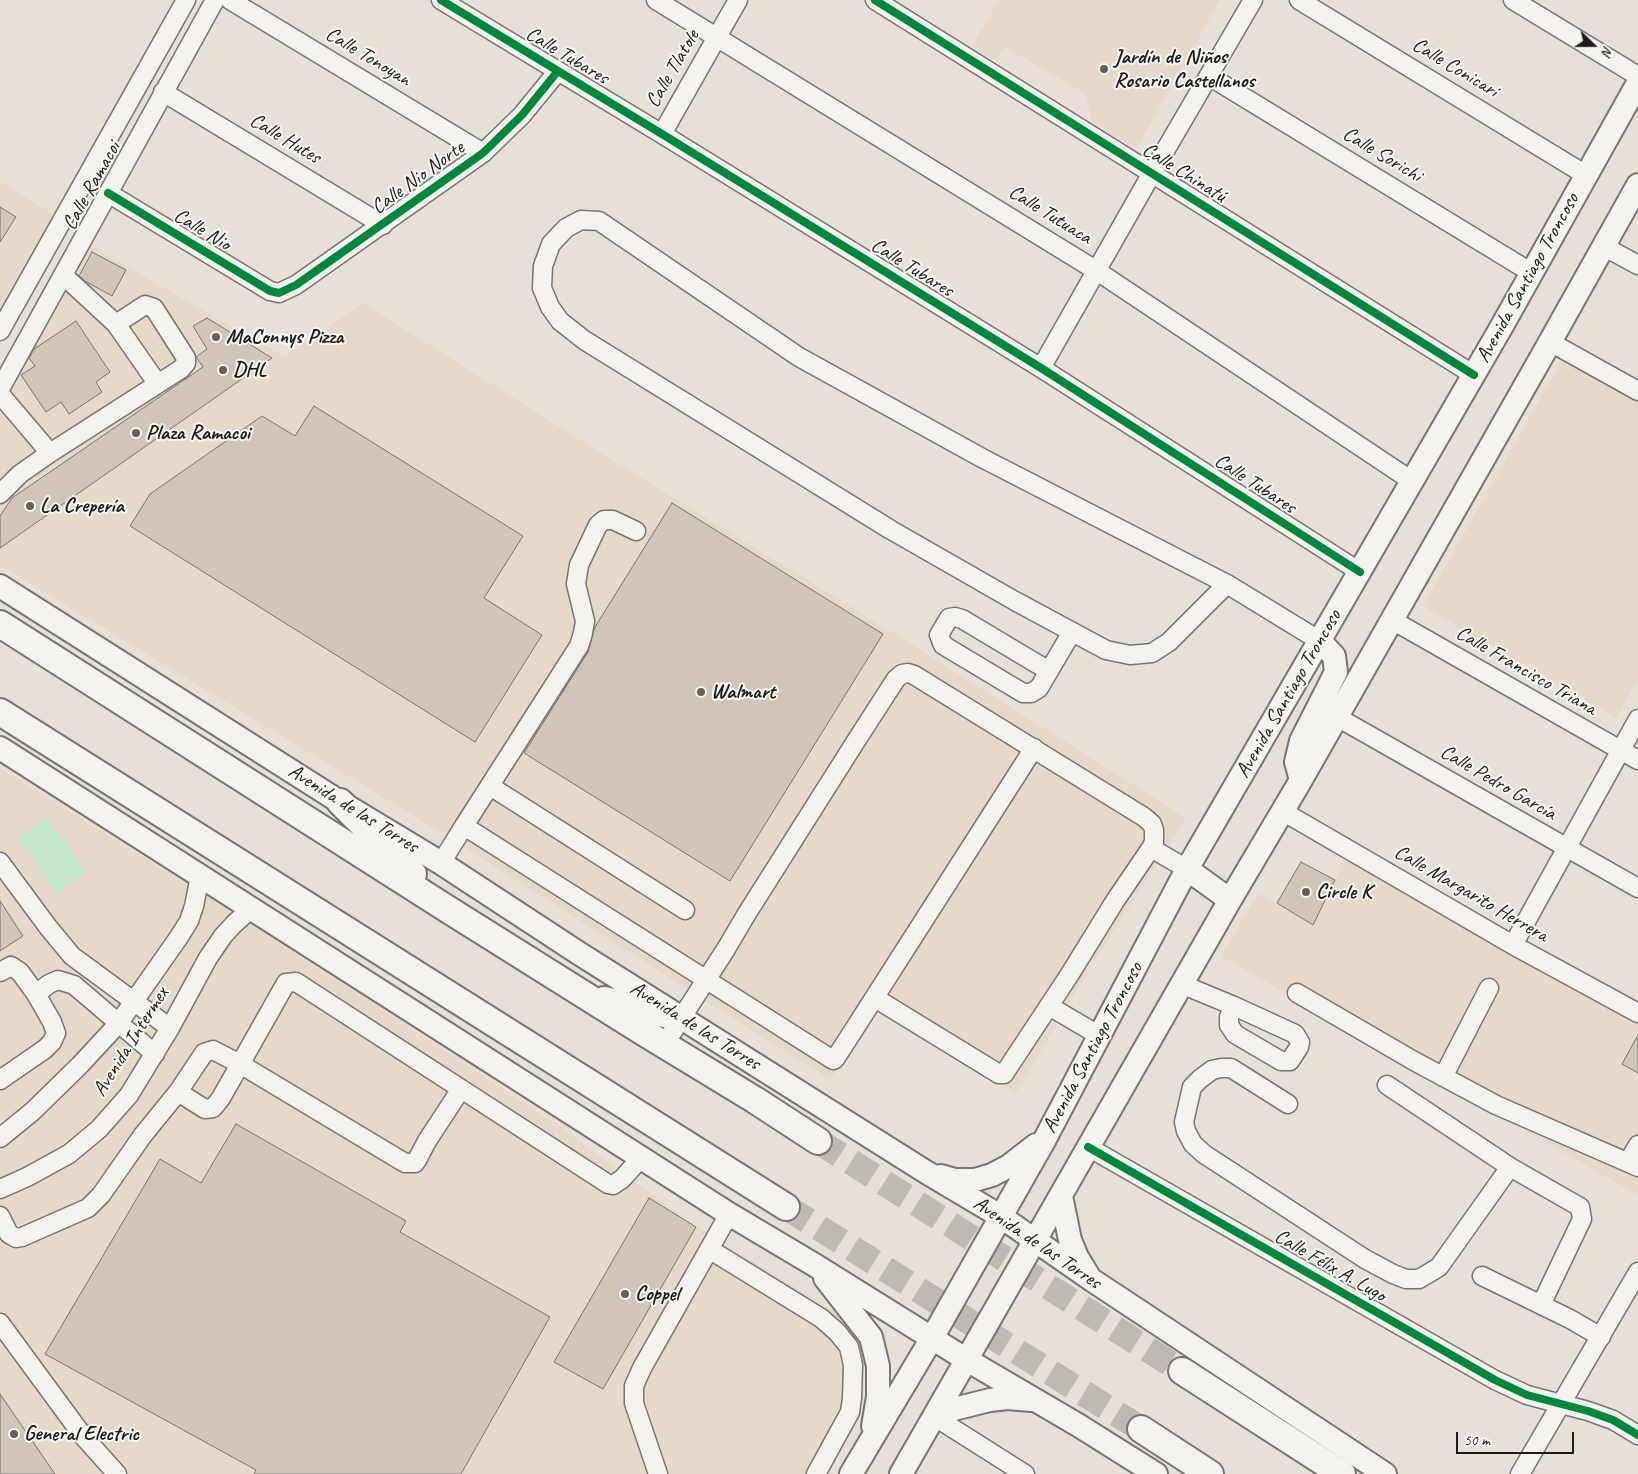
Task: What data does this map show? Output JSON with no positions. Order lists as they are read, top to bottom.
{
  "streets": {
    "highway": ["Avenida de las Torres"],
    "main road": ["Avenida Santiago Troncoso"],
    "street": [
      "Calle Tubares",
      "Calle Tonoyan",
      "Calle Conicari",
      "Calle Tlatole",
      "Calle Hutes",
      "Calle Sorichi",
      "Calle Chinatú",
      "Calle Nio Norte",
      "Calle Ramacoi",
      "Calle Tutuaca",
      "Calle Nio",
      "Calle Francisco Triana",
      "Calle Pedro García",
      "Calle Margarito Herrera",
      "Avenida Intermex",
      "Calle Félix A. Lugo"
    ]
  },
  "crossings": [
    ["Calle Tubares", "Calle Tlatole"],
    ["Calle Tubares", "Calle Nio Norte"],
    ["Calle Tubares", "Avenida Santiago Troncoso"],
    ["Calle Tonoyan", "Calle Nio Norte"],
    ["Calle Conicari", "Avenida Santiago Troncoso"],
    ["Calle Tlatole", "Calle Tutuaca"],
    ["Calle Hutes", "Calle Nio Norte"],
    ["Calle Hutes", "Calle Ramacoi"],
    ["Calle Sorichi", "Avenida Santiago Troncoso"],
    ["Calle Chinatú", "Avenida Santiago Troncoso"],
    ["Calle Nio Norte", "Calle Nio"],
    ["Calle Ramacoi", "Calle Nio"],
    ["Calle Tutuaca", "Avenida Santiago Troncoso"],
    ["Avenida Santiago Troncoso", "Calle Francisco Triana"],
    ["Avenida Santiago Troncoso", "Calle Pedro García"],
    ["Avenida Santiago Troncoso", "Avenida de las Torres"],
    ["Avenida Santiago Troncoso", "Calle Margarito Herrera"],
    ["Avenida Santiago Troncoso", "Calle Félix A. Lugo"]
  ],
  "places": [
    "Jardín de Niños Rosario Castellanos",
    "MaConnys Pizza",
    "DHL",
    "Plaza Ramacoi",
    "La Crepería",
    "Walmart",
    "Circle K",
    "Coppel",
    "General Electric"
  ],
  "scale_bar": "50 m",
  "north": "right"
}
